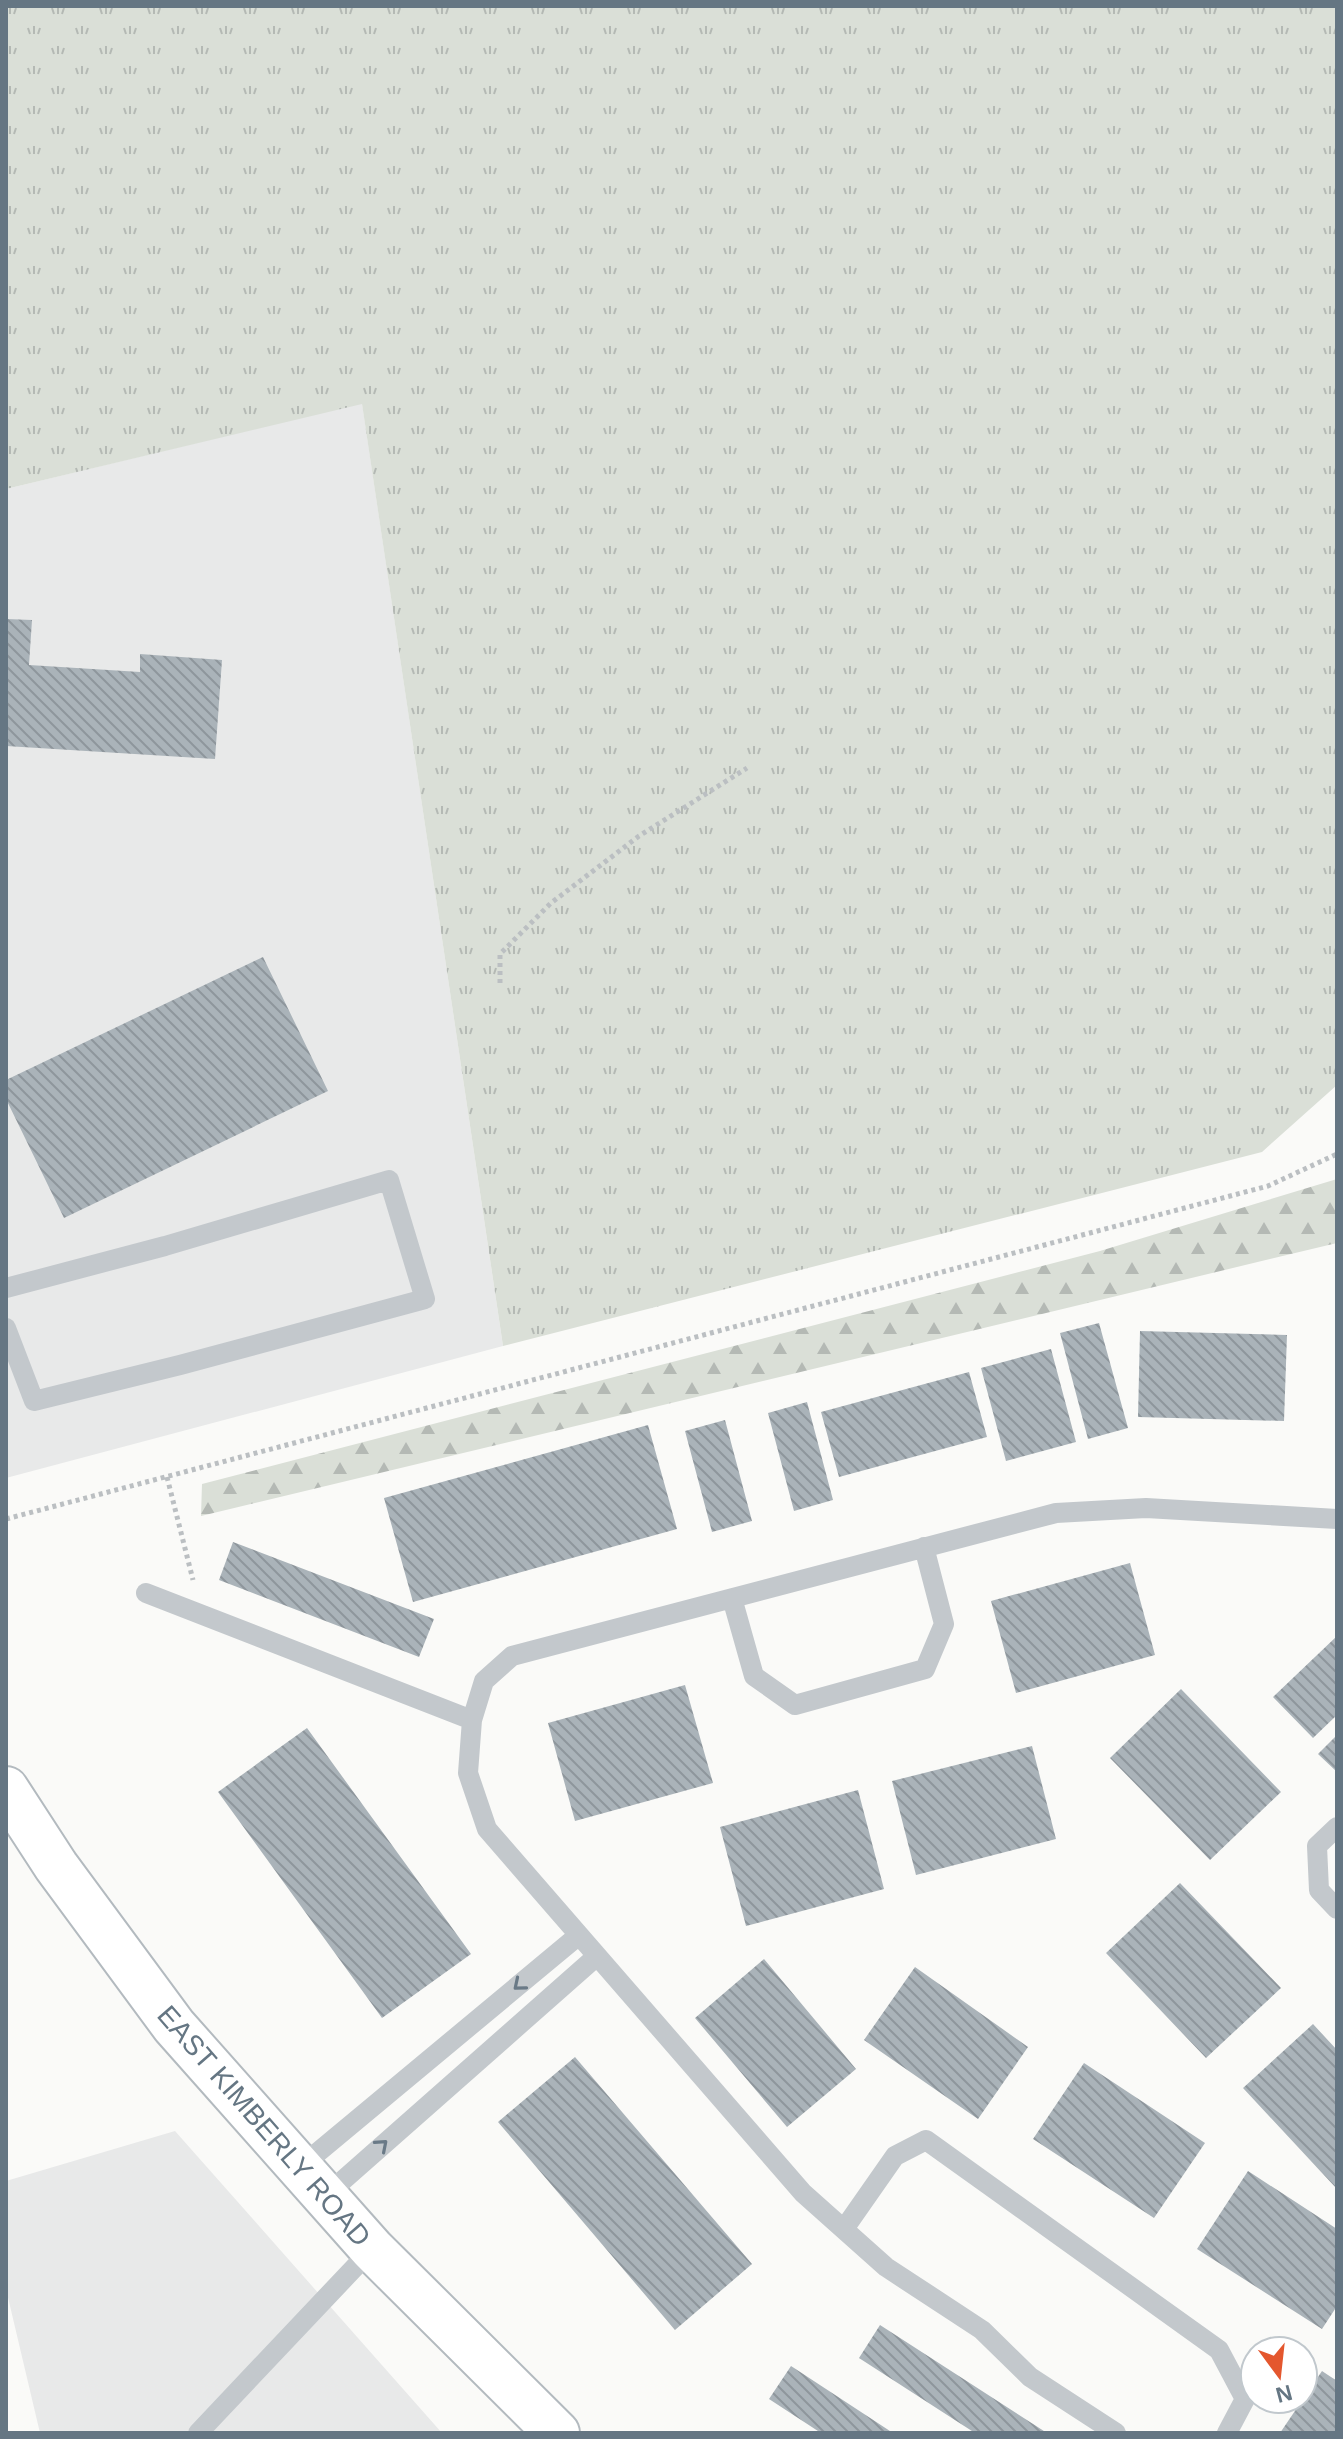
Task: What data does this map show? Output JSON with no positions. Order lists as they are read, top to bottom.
{
  "streets": {
    "main road": ["EAST KIMBERLY ROAD"]
  },
  "north": "bottom"
}
